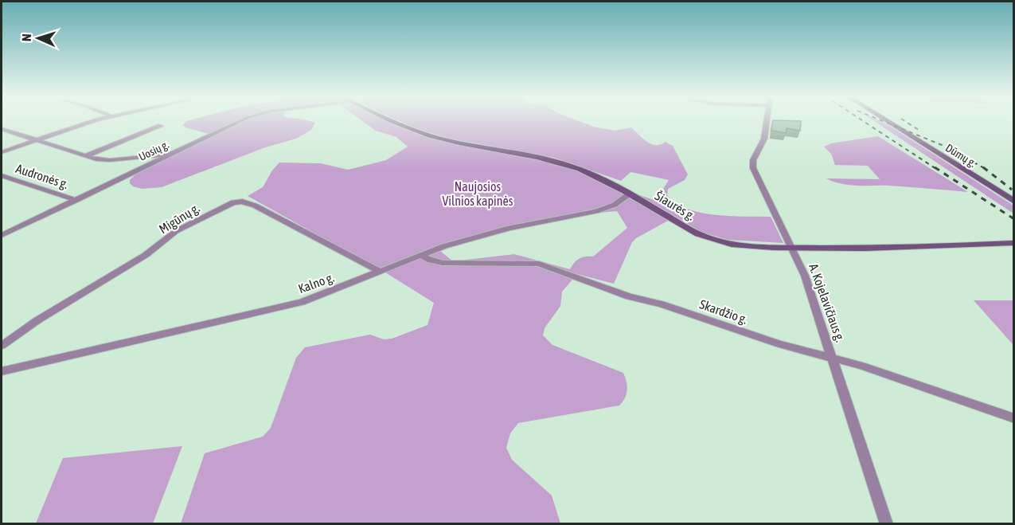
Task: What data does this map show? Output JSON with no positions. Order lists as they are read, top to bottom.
{
  "streets": {
    "main road": ["Dūmų g.", "Šiaurės g."],
    "street": [
      "Uosių g.",
      "Audronės g.",
      "Migūnų g.",
      "Kalno g.",
      "A. Kojelavičiaus g.",
      "Skardžio g."
    ]
  },
  "crossings": [
    ["Uosių g.", "Audronės g."],
    ["Šiaurės g.", "Kalno g."],
    ["Šiaurės g.", "A. Kojelavičiaus g."],
    ["Migūnų g.", "Kalno g."],
    ["Kalno g.", "Skardžio g."],
    ["A. Kojelavičiaus g.", "Skardžio g."]
  ],
  "parks": ["Naujosios Vilnios kapinės"],
  "north": "left"
}
